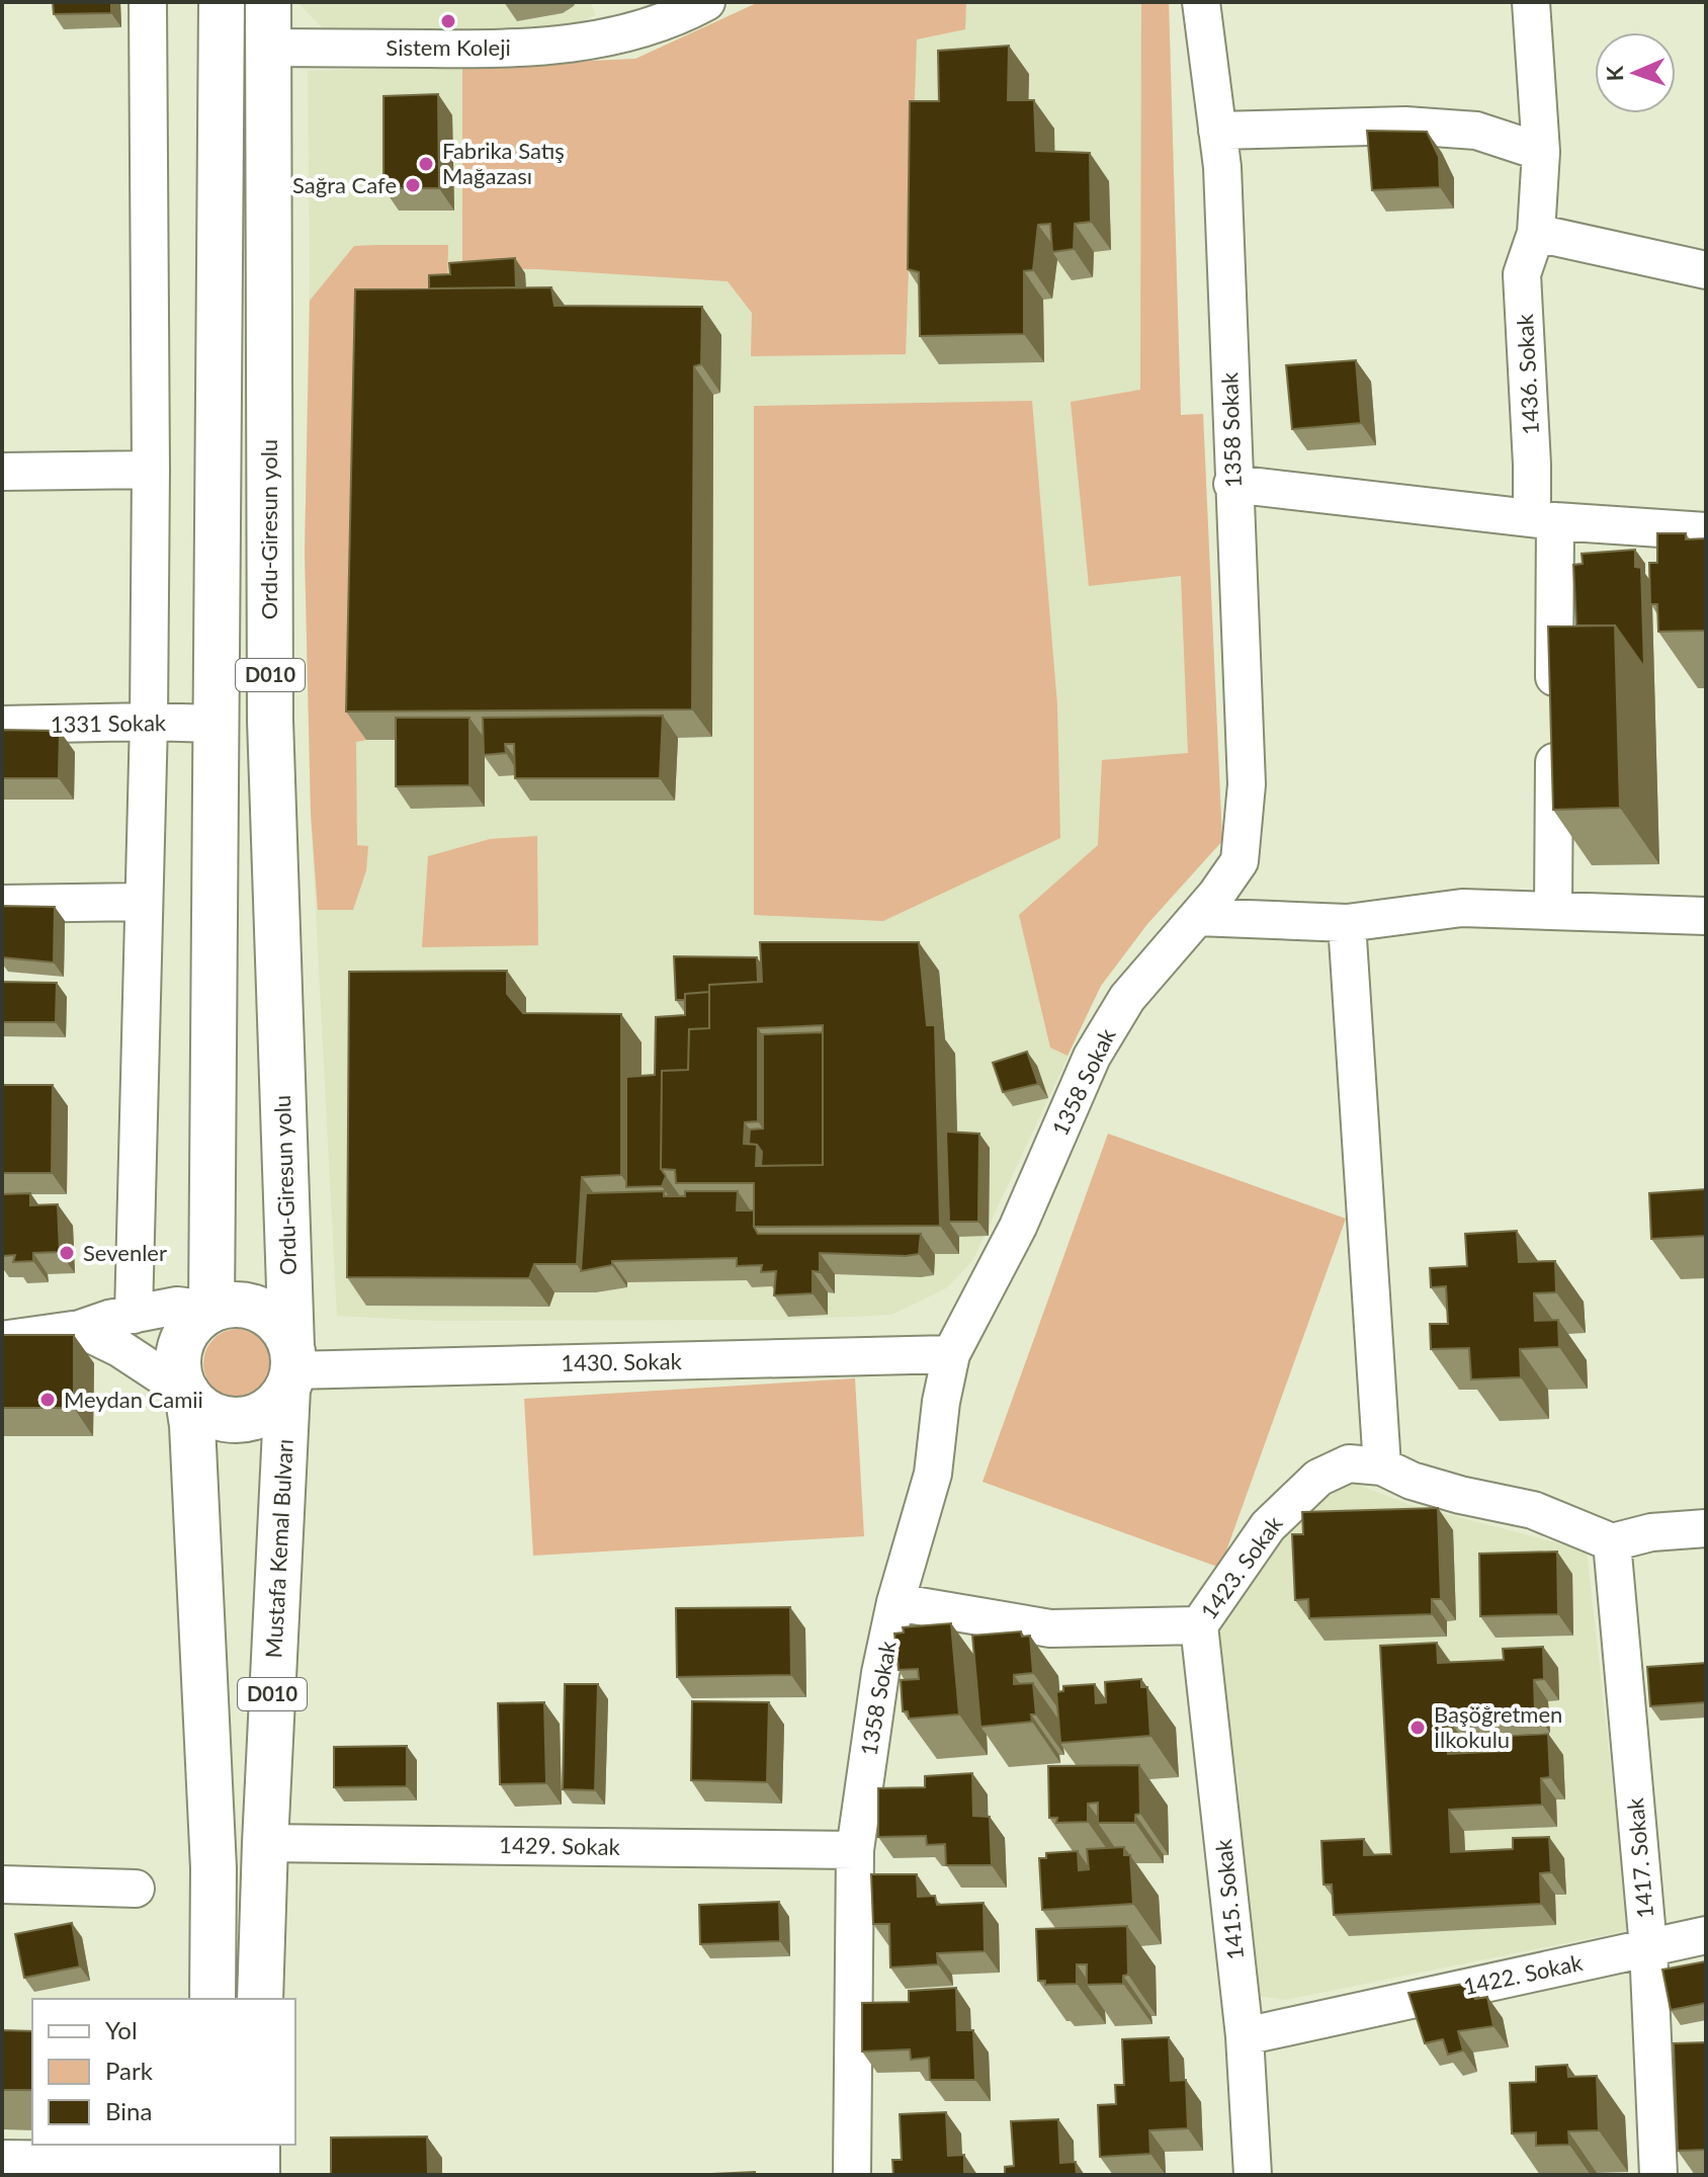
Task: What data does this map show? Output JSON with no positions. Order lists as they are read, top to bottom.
{
  "streets": {
    "highway": ["Ordu-Giresun yolu", "D010", "Mustafa Kemal Bulvarı"],
    "street": [
      "1436. Sokak",
      "1358 Sokak",
      "1331 Sokak",
      "1430. Sokak",
      "1423. Sokak",
      "1429. Sokak",
      "1417. Sokak",
      "1415. Sokak",
      "1422. Sokak"
    ]
  },
  "crossings": [
    ["1358 Sokak", "1430. Sokak"],
    ["1358 Sokak", "1423. Sokak"],
    ["1358 Sokak", "1429. Sokak"],
    ["Ordu-Giresun yolu", "D010"],
    ["Ordu-Giresun yolu", "1430. Sokak"],
    ["Ordu-Giresun yolu", "Mustafa Kemal Bulvarı"],
    ["D010", "1331 Sokak"],
    ["D010", "1430. Sokak"],
    ["D010", "Mustafa Kemal Bulvarı"],
    ["1430. Sokak", "Mustafa Kemal Bulvarı"],
    ["Mustafa Kemal Bulvarı", "1429. Sokak"],
    ["1423. Sokak", "1417. Sokak"],
    ["1423. Sokak", "1415. Sokak"],
    ["1417. Sokak", "1422. Sokak"],
    ["1415. Sokak", "1422. Sokak"]
  ],
  "places": [
    "Sistem Koleji",
    "Fabrika Satış Mağazası",
    "Sağra Cafe",
    "Sevenler",
    "Meydan Camii",
    "Başöğretmen İlkokulu"
  ],
  "legend": ["Yol", "Park", "Bina"],
  "north": "left"
}
